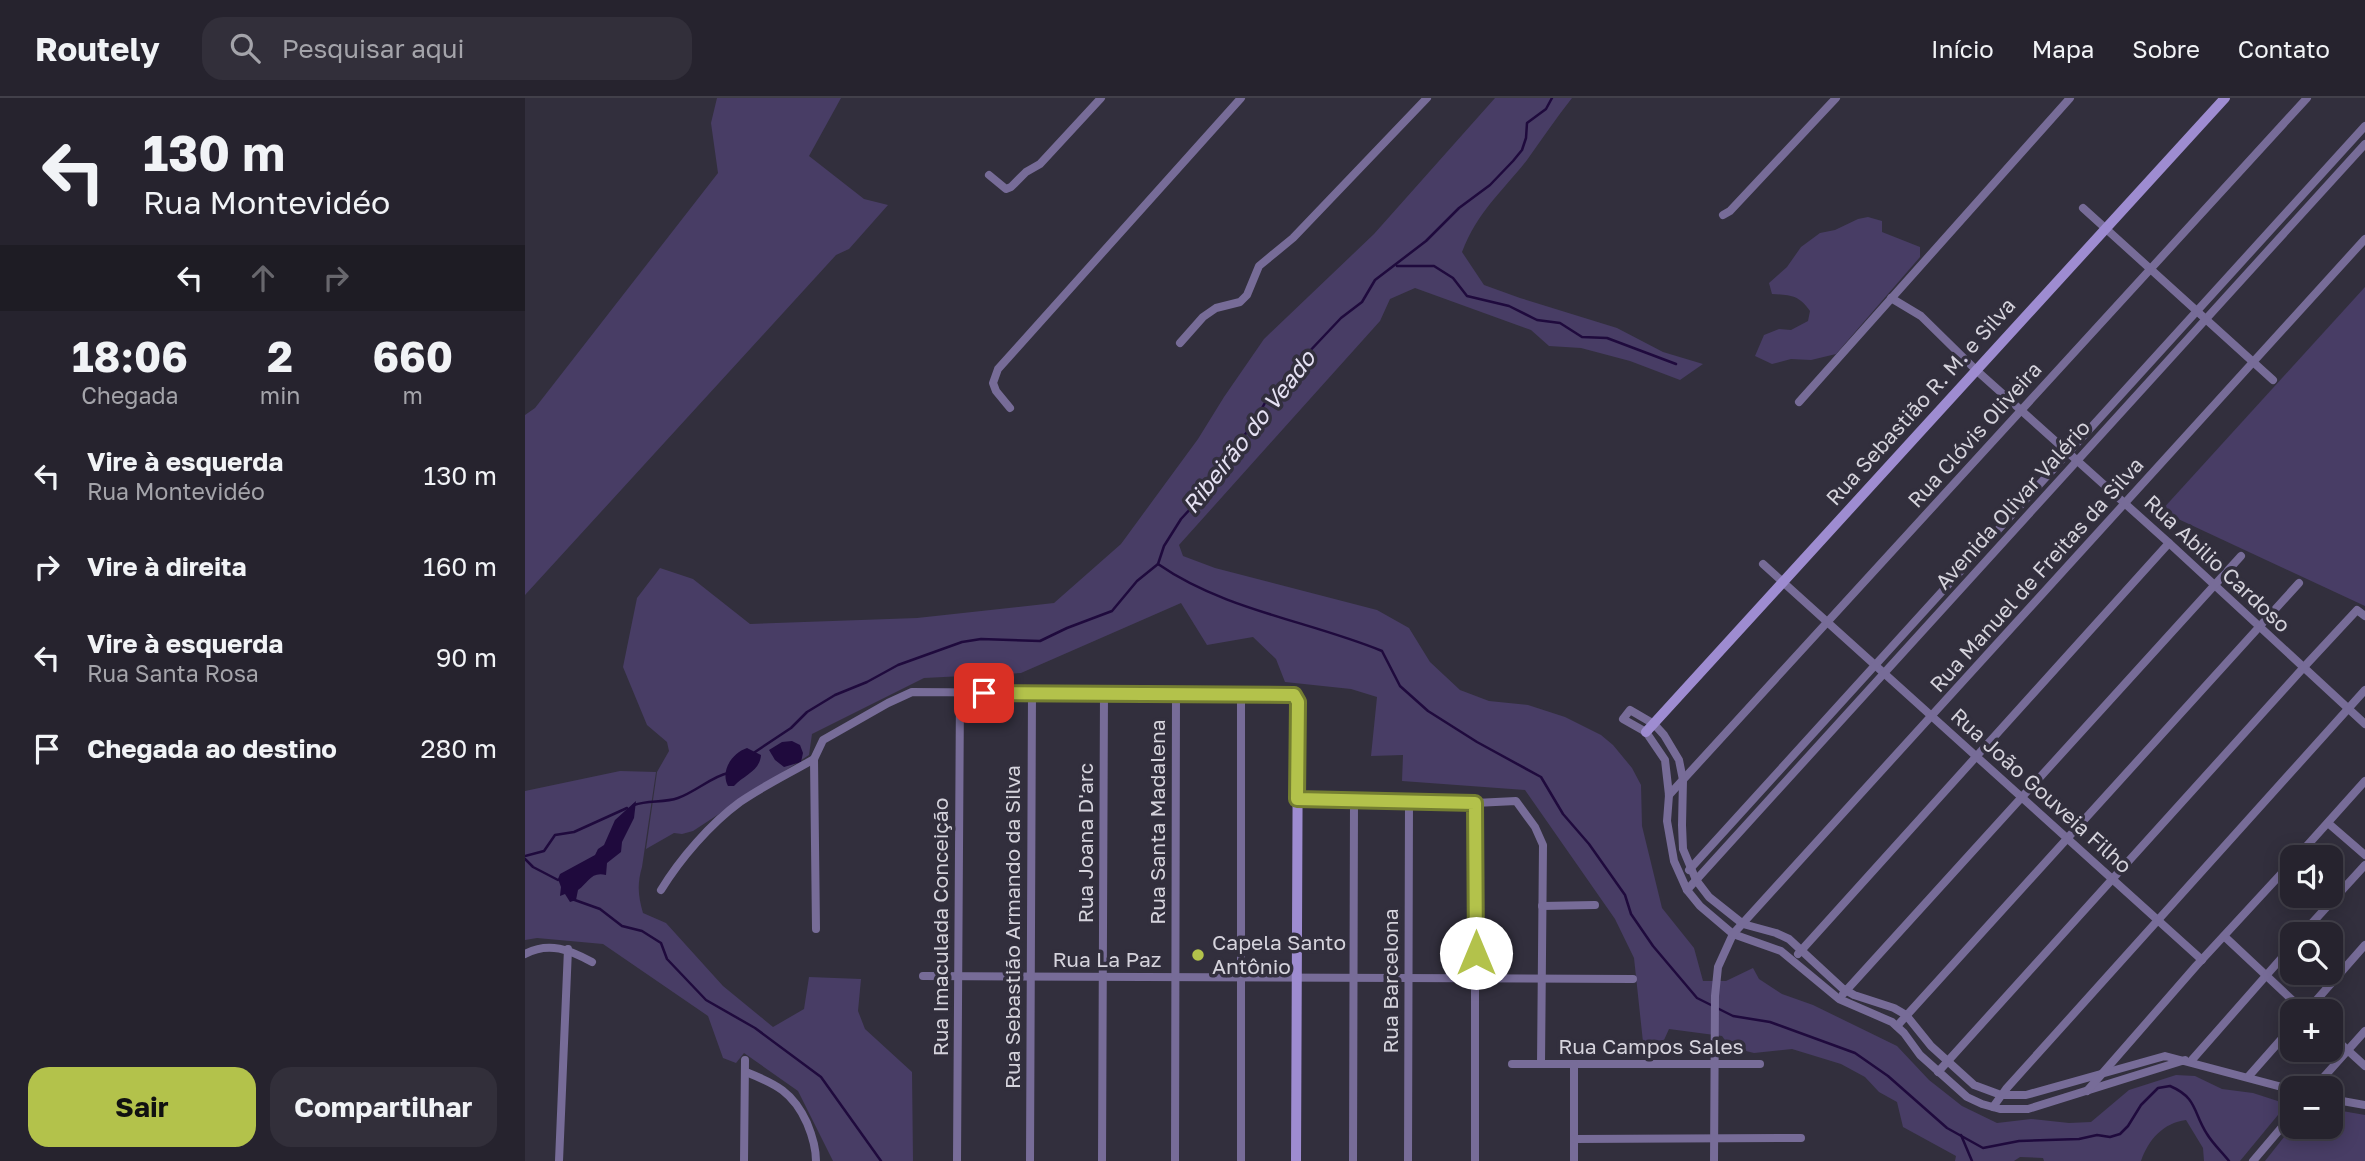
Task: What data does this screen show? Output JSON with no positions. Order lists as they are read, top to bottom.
{
  "streets": {
    "street": [
      "Rua Sebastião R. M. e Silva",
      "Rua Clóvis Oliveira",
      "Avenida Olivar Valério",
      "Rua Abilio Cardoso",
      "Rua Manuel de Freitas da Silva",
      "Rua João Gouveia Filho",
      "Rua Santa Madalena",
      "Rua Joana D'arc",
      "Rua Imaculada Conceição",
      "Rua Sebastião Armando da Silva",
      "Rua La Paz",
      "Rua Barcelona",
      "Rua Campos Sales"
    ]
  },
  "crossings": [
    ["Rua Sebastião R. M. e Silva", "Rua Abilio Cardoso"],
    ["Rua Sebastião R. M. e Silva", "Rua João Gouveia Filho"],
    ["Rua Clóvis Oliveira", "Rua Abilio Cardoso"],
    ["Rua Clóvis Oliveira", "Rua João Gouveia Filho"],
    ["Avenida Olivar Valério", "Rua Abilio Cardoso"],
    ["Avenida Olivar Valério", "Rua João Gouveia Filho"],
    ["Rua Abilio Cardoso", "Rua Manuel de Freitas da Silva"],
    ["Rua Manuel de Freitas da Silva", "Rua João Gouveia Filho"],
    ["Rua Santa Madalena", "Rua La Paz"],
    ["Rua Joana D'arc", "Rua La Paz"],
    ["Rua Imaculada Conceição", "Rua La Paz"],
    ["Rua Sebastião Armando da Silva", "Rua La Paz"],
    ["Rua La Paz", "Rua Barcelona"]
  ],
  "water": ["Ribeirão do Veado"],
  "places": ["Capela Santo Antônio"],
  "page": {
    "header": "Routely",
    "search": "Pesquisar aqui",
    "nav": [
      "Início",
      "Mapa",
      "Sobre",
      "Contato"
    ],
    "turn": ["130 m", "Rua Montevidéo"],
    "eta": [
      "18:06",
      "Chegada",
      "2",
      "min",
      "660",
      "m"
    ],
    "list": [
      {
        "name": "Vire à esquerda",
        "note": "Rua Montevidéo",
        "value": "130 m"
      },
      {
        "name": "Vire à direita",
        "value": "160 m"
      },
      {
        "name": "Vire à esquerda",
        "note": "Rua Santa Rosa",
        "value": "90 m"
      },
      {
        "name": "Chegada ao destino",
        "value": "280 m"
      }
    ],
    "map_buttons": ["+", "−"],
    "buttons": ["Sair", "Compartilhar"]
  }
}
